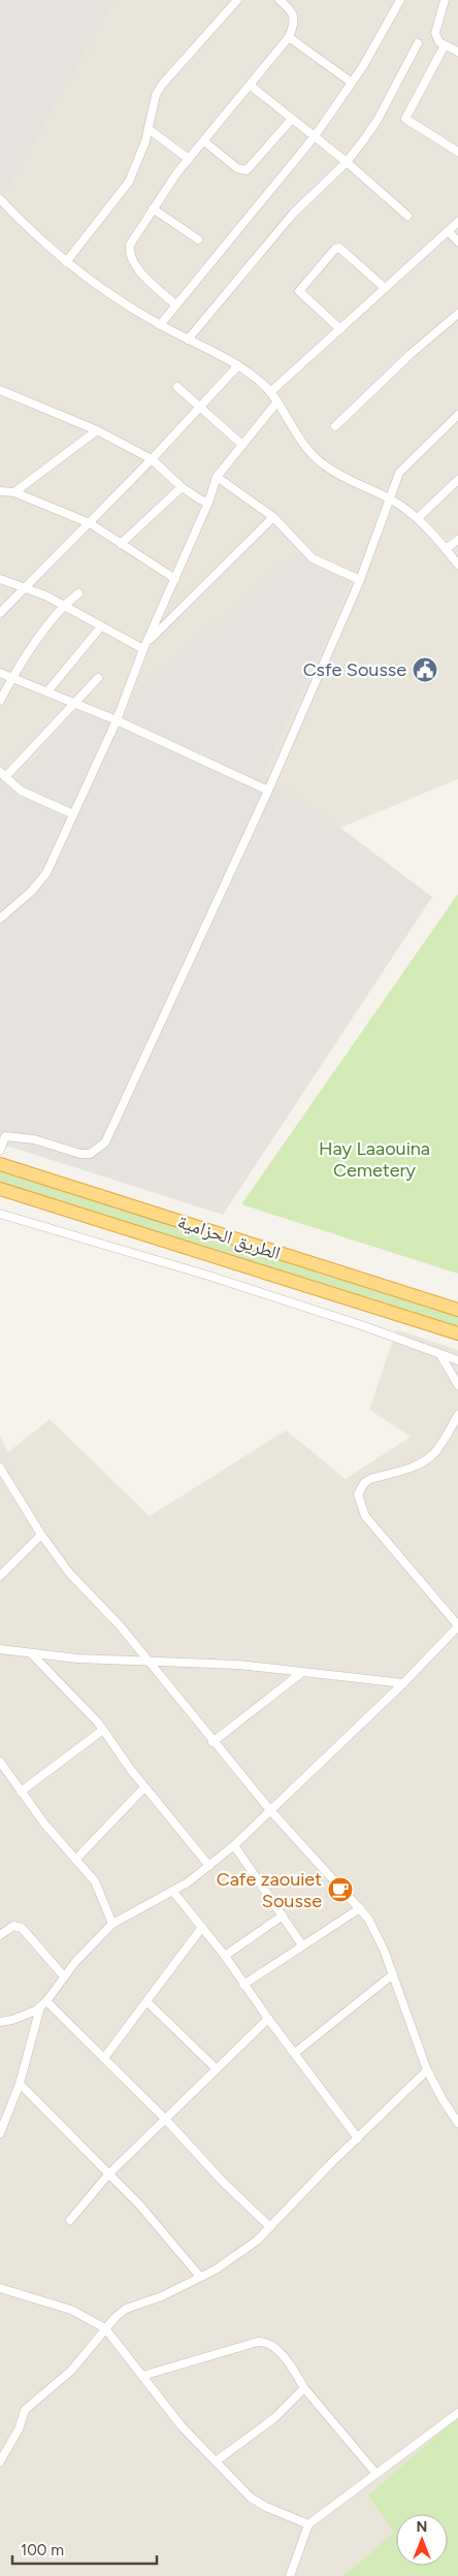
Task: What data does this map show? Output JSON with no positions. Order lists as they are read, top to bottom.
{
  "streets": {
    "highway": ["الطريق الحزامية"]
  },
  "parks": ["Hay Laaouina Cemetery"],
  "places": {
    "public building": ["Csfe Sousse"],
    "cafe": ["Cafe zaouiet Sousse"]
  },
  "scale_bar": "100 m",
  "north": "top"
}
